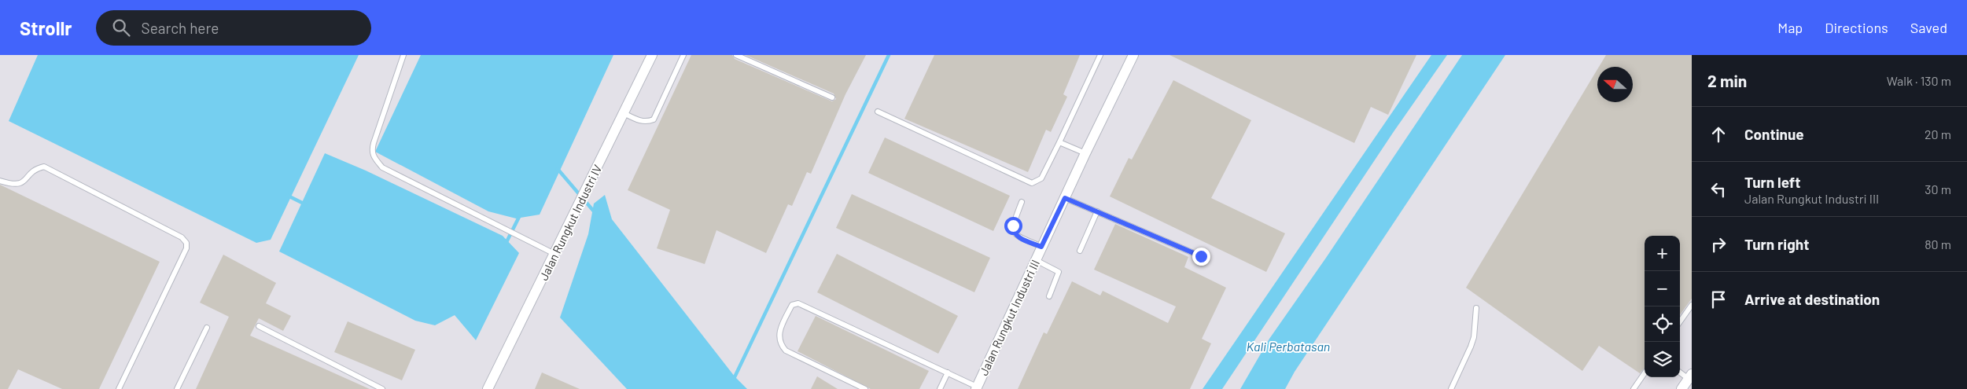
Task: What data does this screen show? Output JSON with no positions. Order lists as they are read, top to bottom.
{
  "streets": {
    "street": ["Jalan Rungkut Industri IV", "Jalan Rungkut Industri III"]
  },
  "water": ["Kali Perbatasan"],
  "north": "left",
  "page": {
    "header": "Strollr",
    "search": "Search here",
    "nav": ["Map", "Directions", "Saved"],
    "heading": ["2 min", "Walk · 130 m"],
    "list": [
      ["Continue", "20 m"],
      ["Turn left", "Jalan Rungkut Industri III", "30 m"],
      ["Turn right", "80 m"],
      "Arrive at destination"
    ],
    "map_buttons": ["+", "−"]
  }
}
